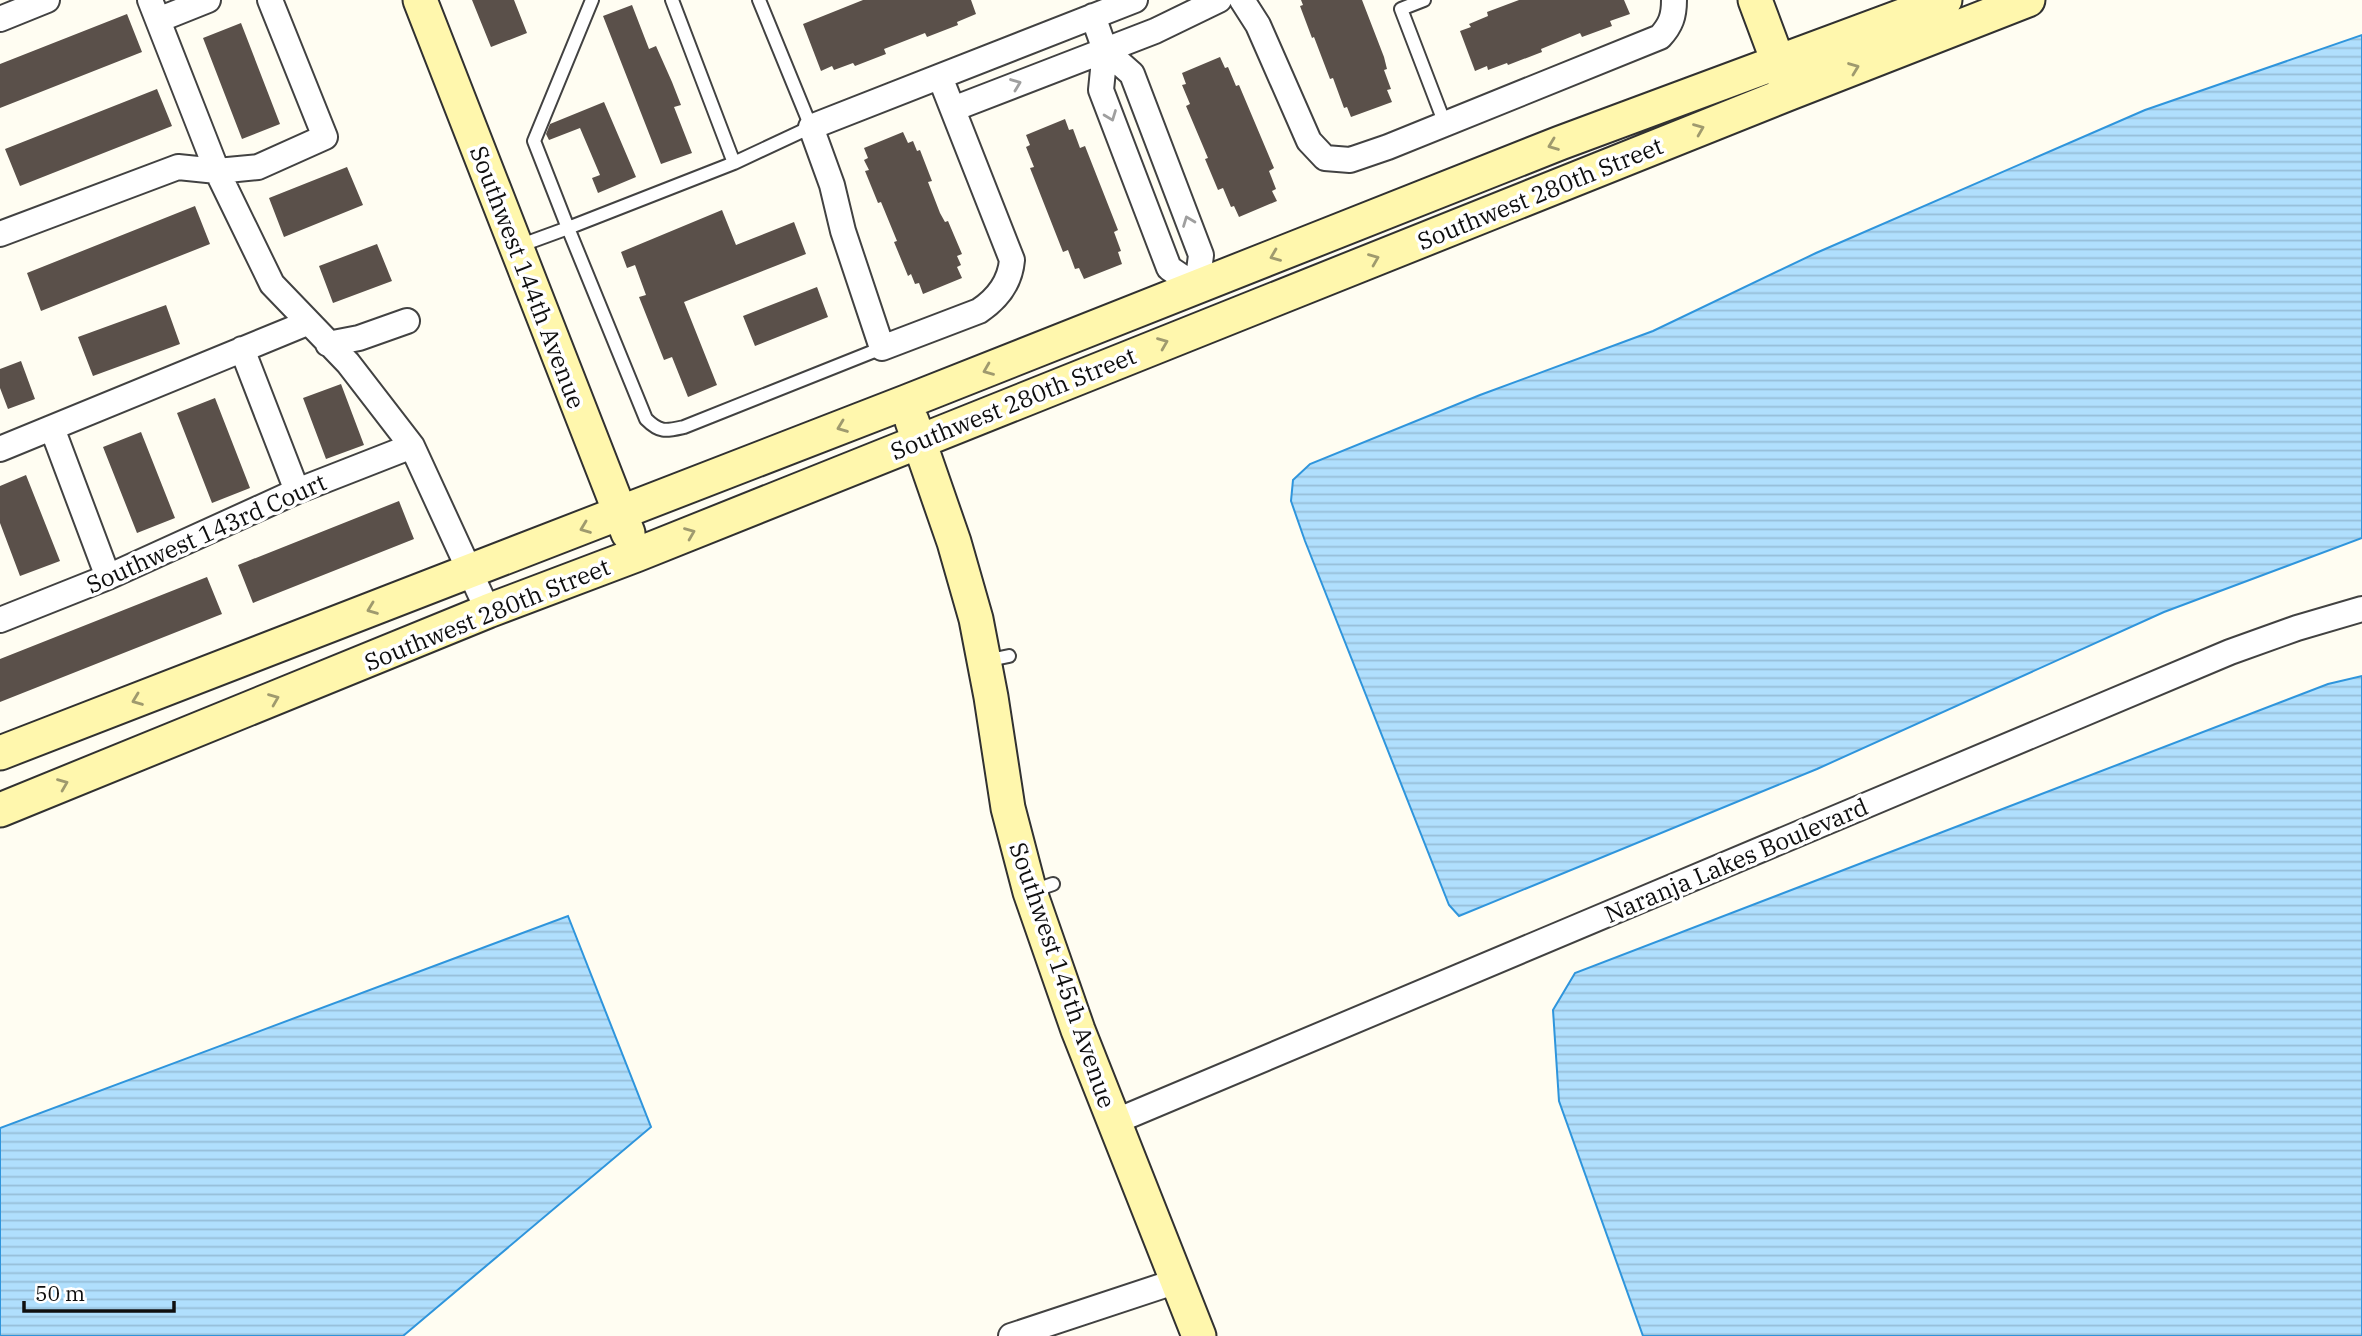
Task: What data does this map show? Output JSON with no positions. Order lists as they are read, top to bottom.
{
  "streets": {
    "street": [
      "Southwest 280th Street",
      "Southwest 144th Avenue",
      "Southwest 143rd Court",
      "Naranja Lakes Boulevard",
      "Southwest 145th Avenue"
    ]
  },
  "crossings": [
    ["Southwest 280th Street", "Southwest 144th Avenue"],
    ["Southwest 280th Street", "Southwest 145th Avenue"],
    ["Naranja Lakes Boulevard", "Southwest 145th Avenue"]
  ],
  "scale_bar": "50 m"
}
